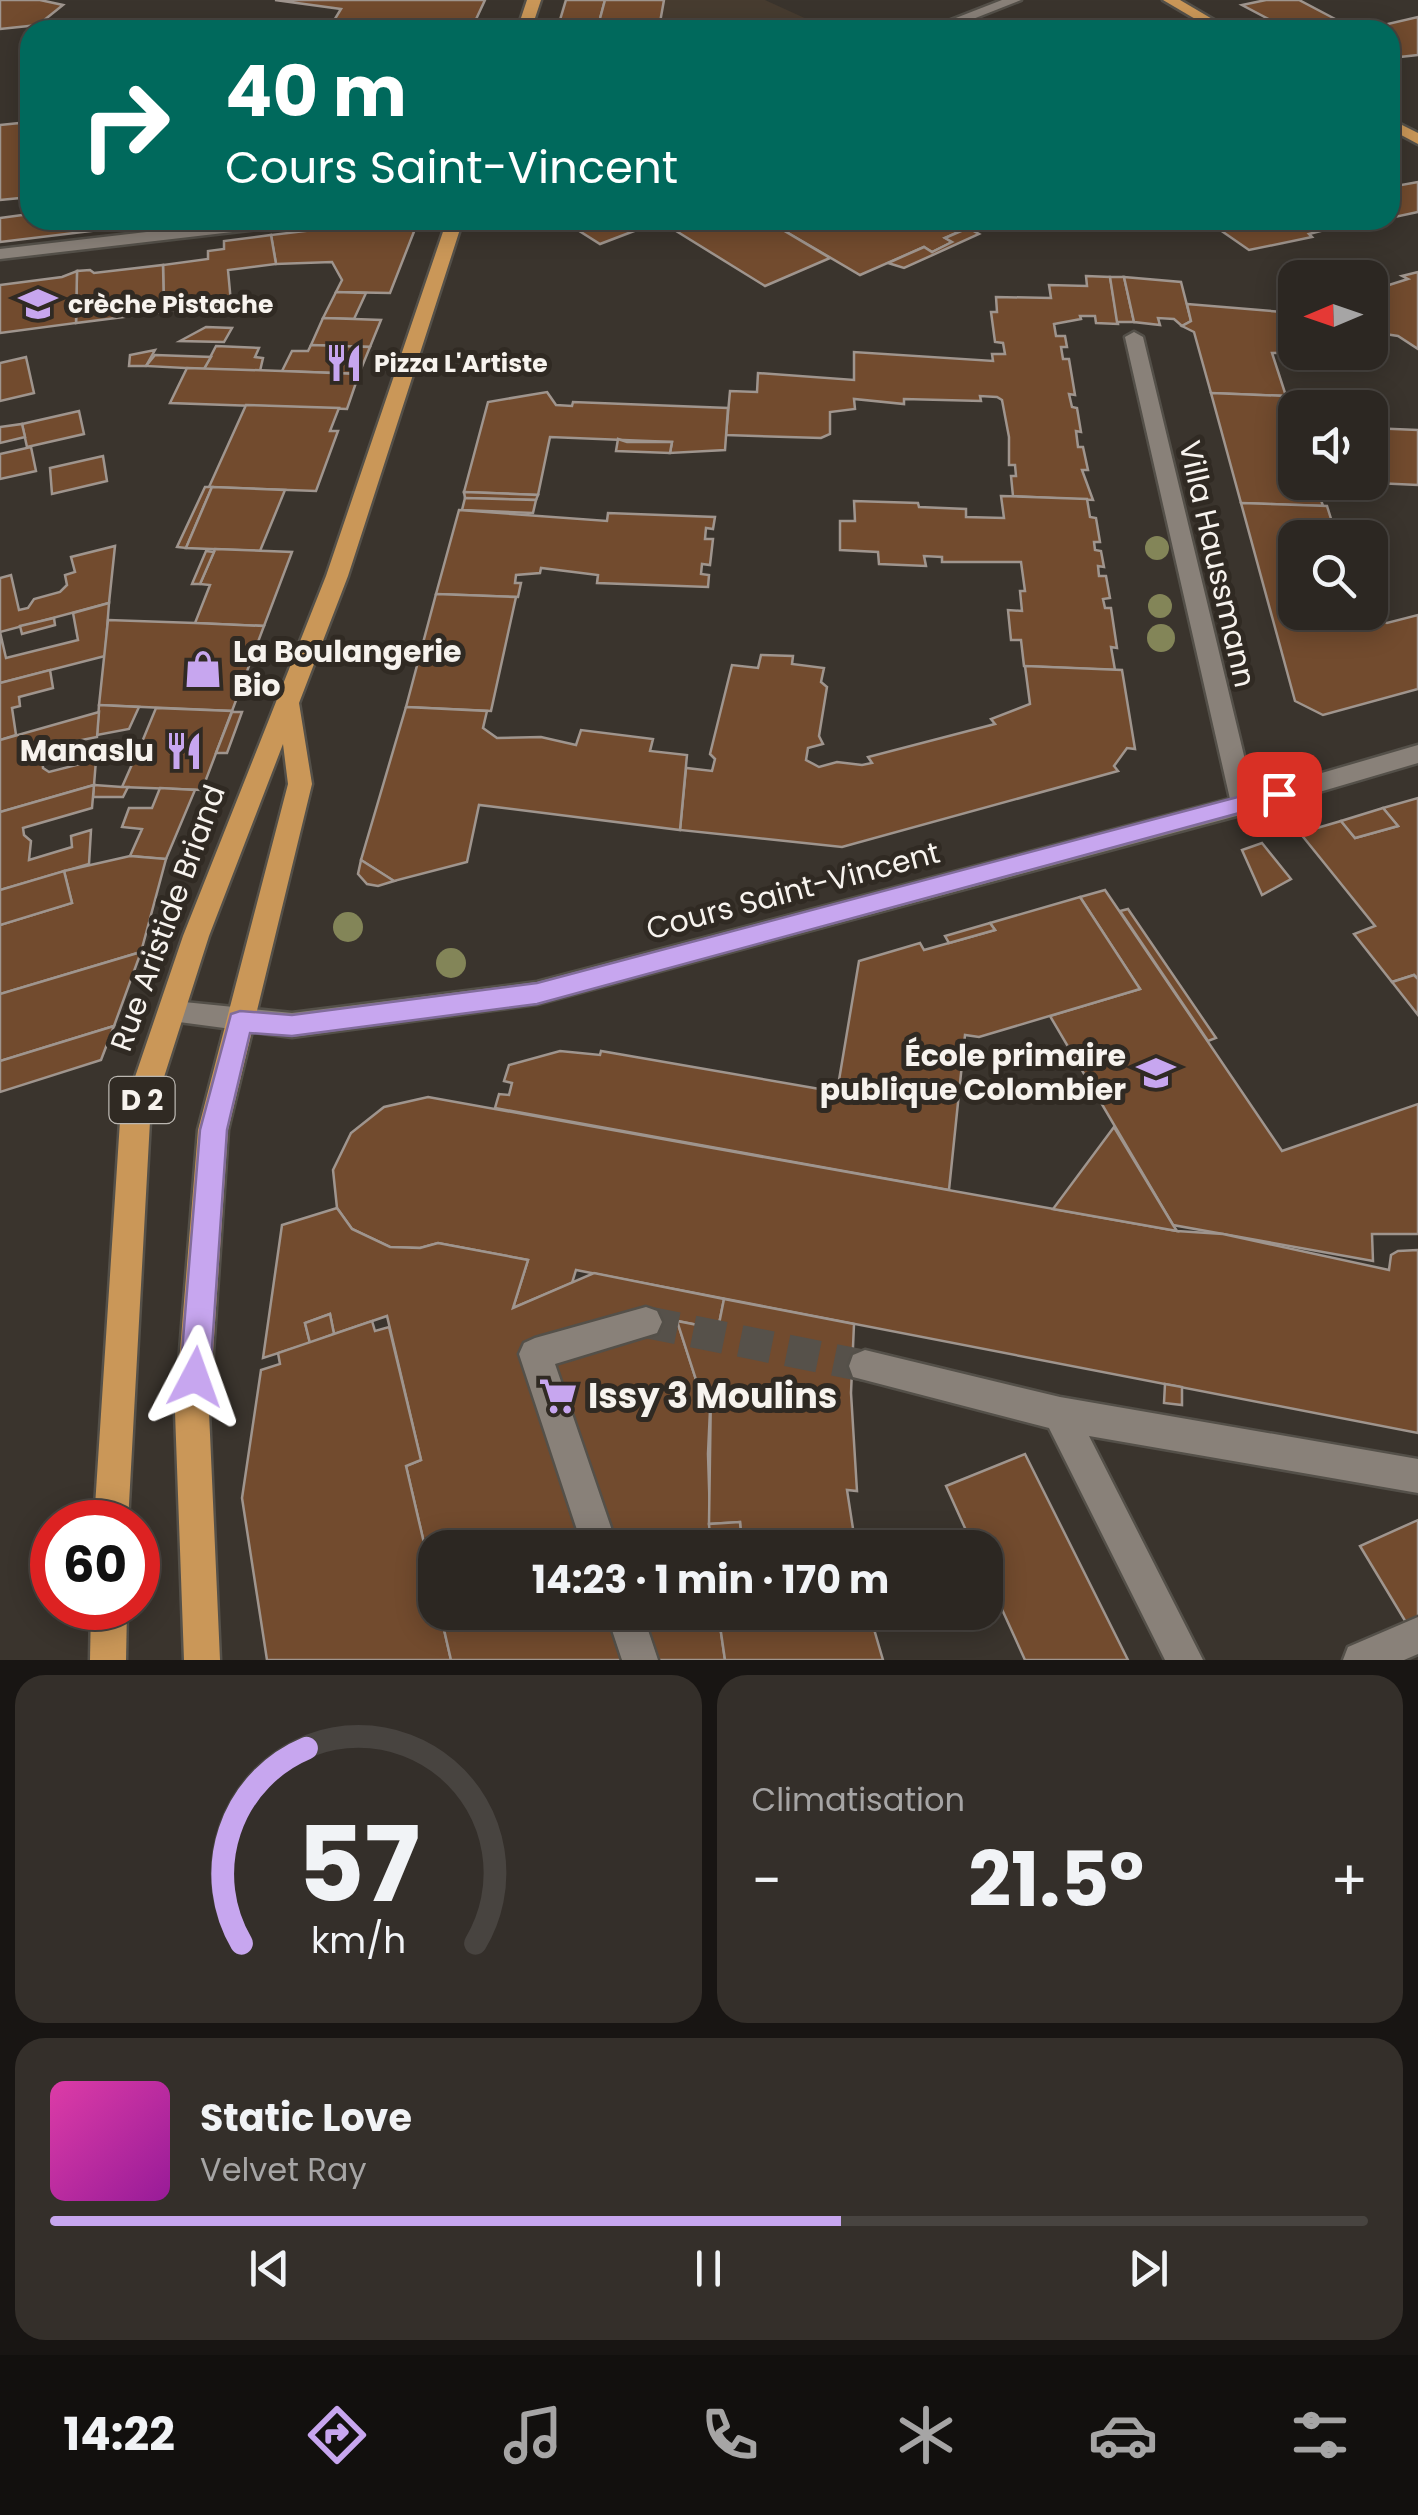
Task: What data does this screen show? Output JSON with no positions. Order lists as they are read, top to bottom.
{
  "streets": {
    "main road": ["Rue Aristide Briand", "D 2"],
    "street": ["Villa Haussmann", "Cours Saint-Vincent"]
  },
  "crossings": [
    ["Villa Haussmann", "Cours Saint-Vincent"],
    ["Cours Saint-Vincent", "Rue Aristide Briand"]
  ],
  "places": {
    "school or university": ["crèche Pistache", "École primaire publique Colombier"],
    "restaurant": ["Pizza L'Artiste", "Manaslu"],
    "shop": ["La Boulangerie Bio"],
    "supermarket": ["Issy 3 Moulins"]
  },
  "north": "left",
  "page": {
    "turn": ["40 m", "Cours Saint-Vincent"],
    "limit": "60",
    "trip": "14:23 · 1 min · 170 m",
    "tile": "Climatisation",
    "heat": ["−", "21.5°", "+"],
    "song": ["Static Love", "Velvet Ray"],
    "tabs": "14:22",
    "gauge": ["57", "km/h"]
  }
}
